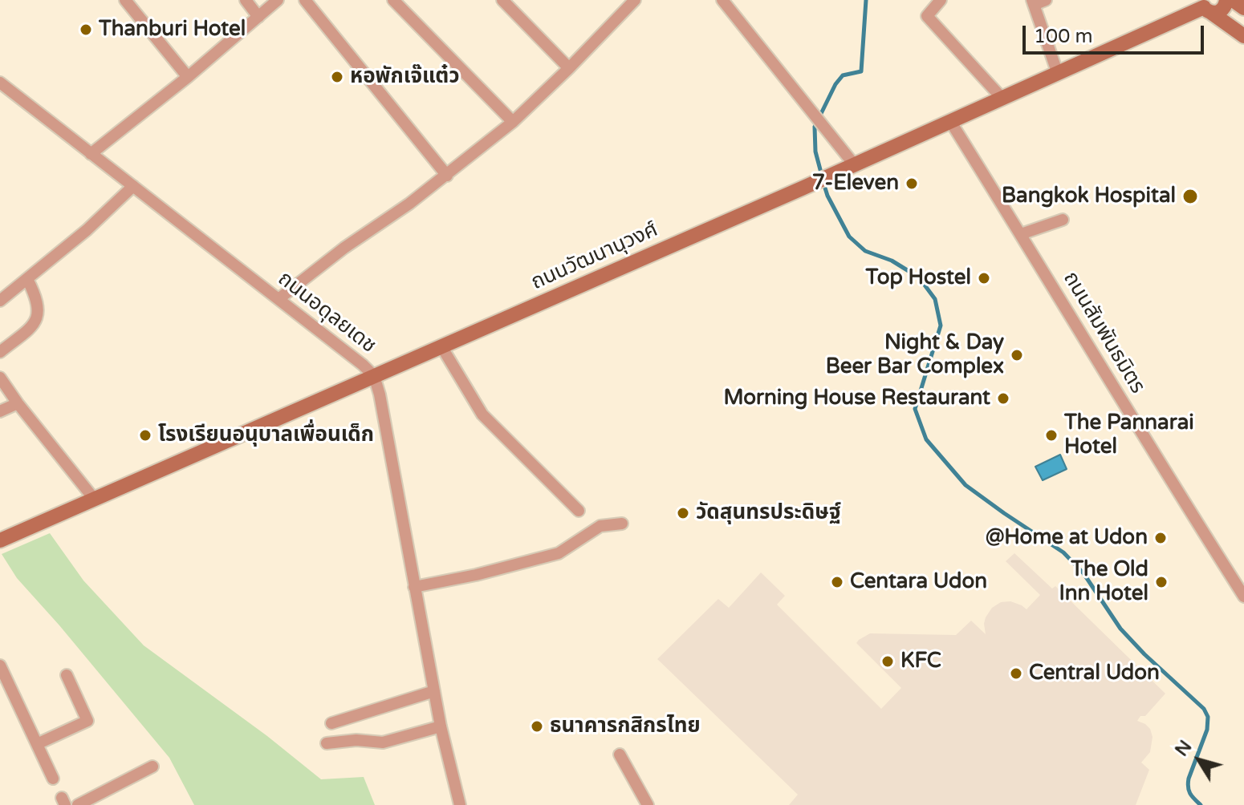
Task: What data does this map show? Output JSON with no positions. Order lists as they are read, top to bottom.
{
  "streets": {
    "street": ["ถนนวัฒนานุวงศ์", "ถนนอดุลยเดช", "ถนนสัมพันธมิตร"]
  },
  "crossings": [
    ["ถนนวัฒนานุวงศ์", "ถนนอดุลยเดช"],
    ["ถนนวัฒนานุวงศ์", "ถนนสัมพันธมิตร"]
  ],
  "places": [
    "Thanburi Hotel",
    "หอพักเจ๊แต๋ว",
    "7-Eleven",
    "Bangkok Hospital",
    "Top Hostel",
    "Night & Day Beer Bar Complex",
    "Morning House Restaurant",
    "โรงเรียนอนุบาลเพื่อนเด็ก",
    "The Pannarai Hotel",
    "วัดสุนทรประดิษฐ์",
    "@Home at Udon",
    "Centara Udon",
    "The Old Inn Hotel",
    "KFC",
    "Central Udon",
    "ธนาคารกสิกรไทย"
  ],
  "scale_bar": "100 m",
  "north": "top left"
}
